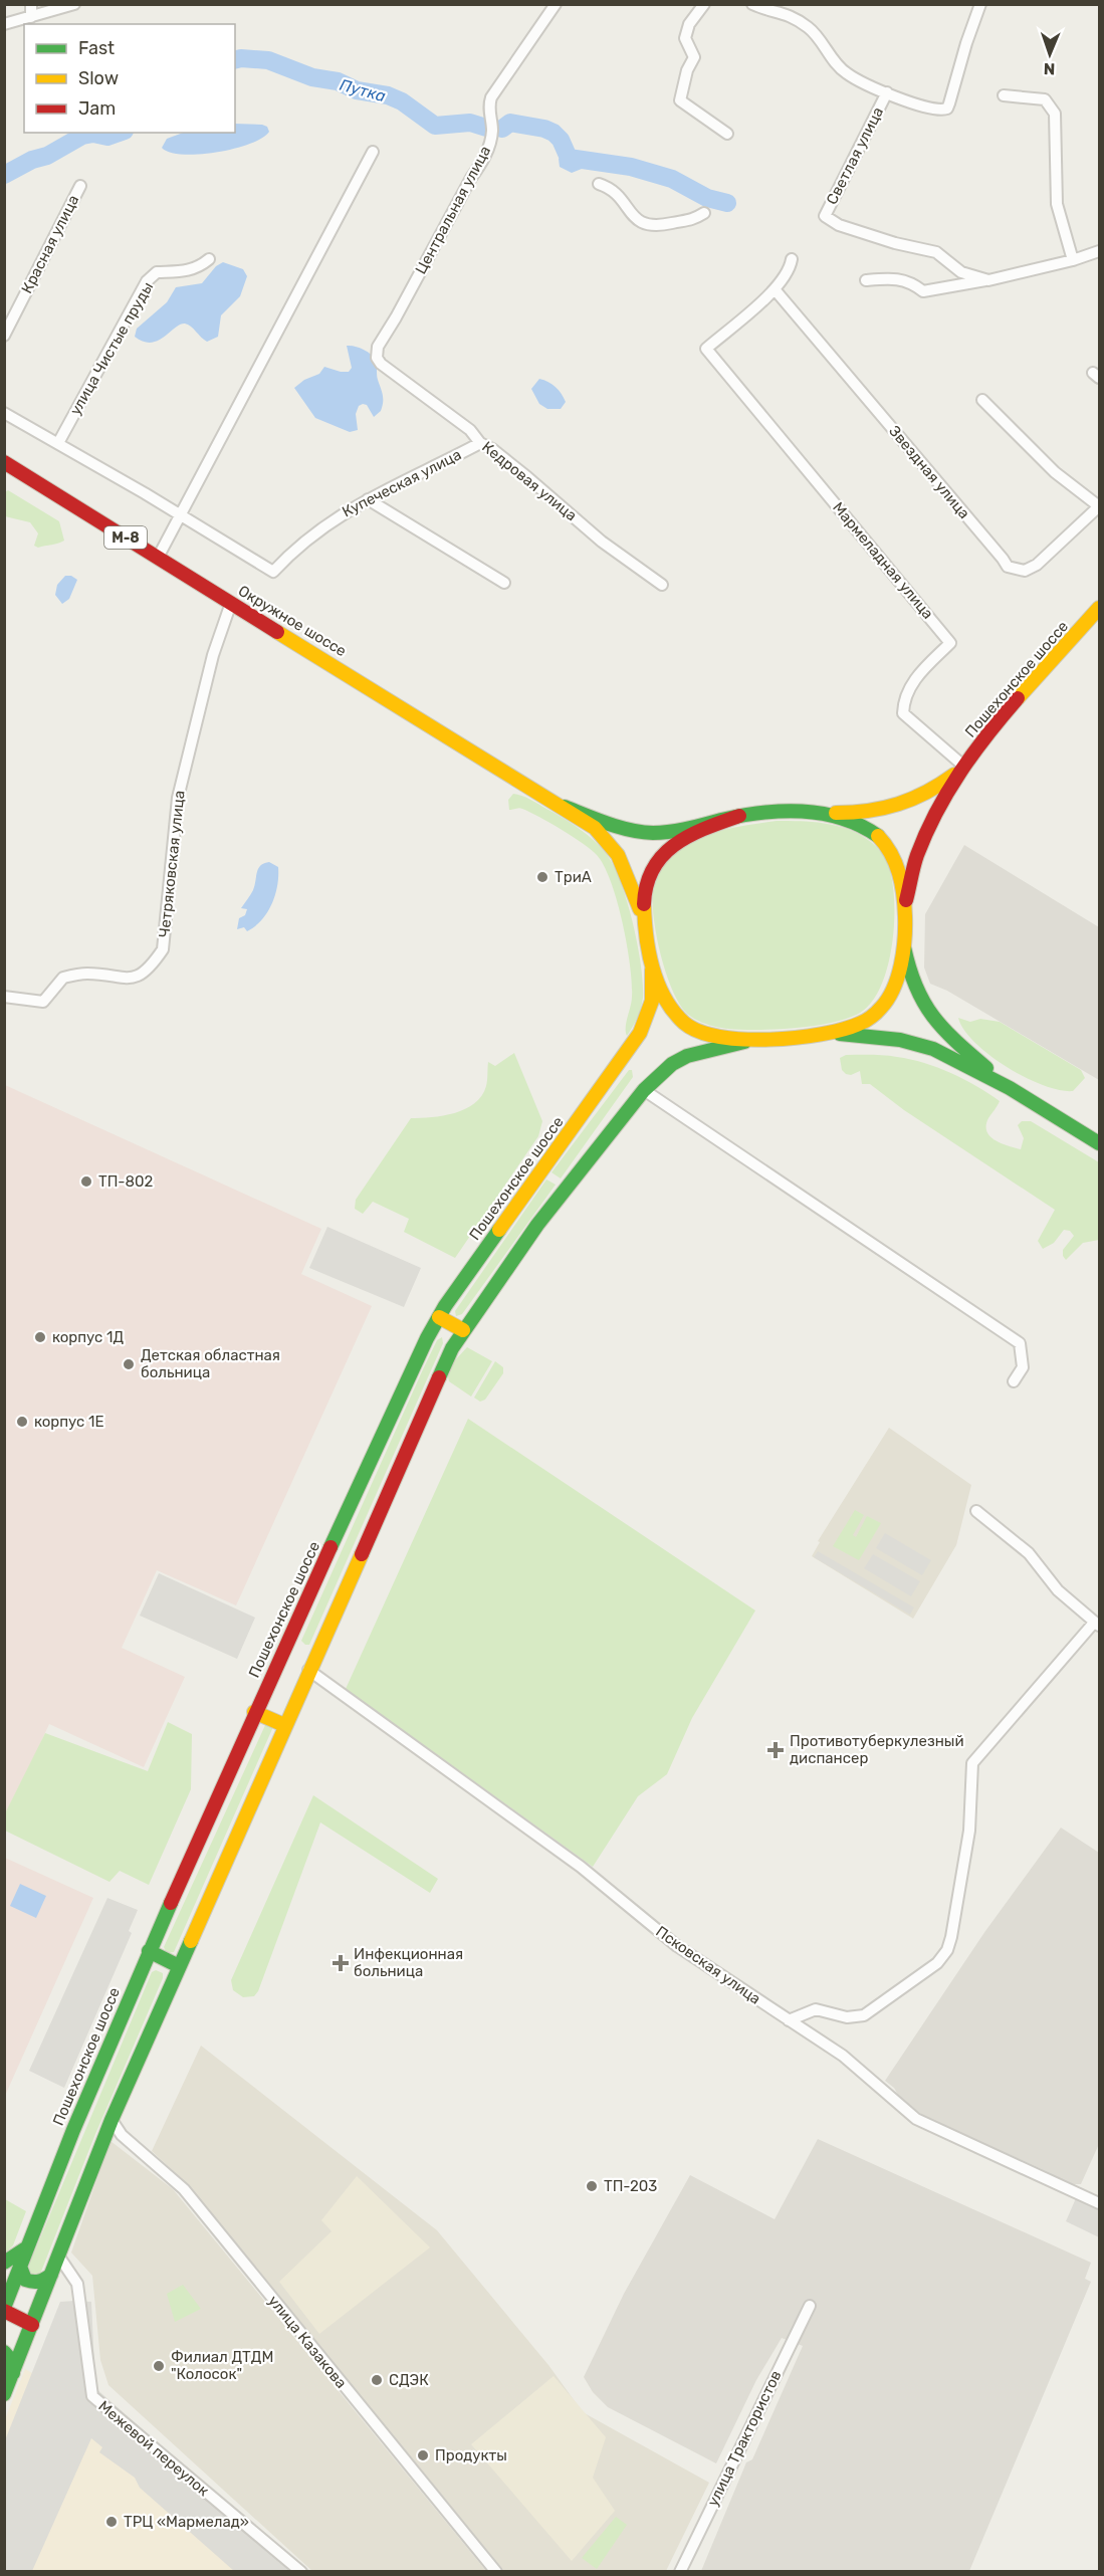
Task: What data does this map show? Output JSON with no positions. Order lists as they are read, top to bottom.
{
  "streets": {
    "main road": ["М-8", "Окружное шоссе", "Пошехонское шоссе"],
    "street": [
      "Светлая улица",
      "Центральная улица",
      "Красная улица",
      "улица Чистые пруды",
      "Звездная улица",
      "Кедровая улица",
      "Купеческая улица",
      "Мармеладная улица",
      "Четряковская улица",
      "Псковская улица",
      "улица Казакова",
      "улица Трактористов",
      "Межевой переулок"
    ]
  },
  "crossings": [
    ["Центральная улица", "Кедровая улица"],
    ["Звездная улица", "Мармеладная улица"],
    ["Кедровая улица", "Купеческая улица"],
    ["Мармеладная улица", "Пошехонское шоссе"],
    ["Окружное шоссе", "Пошехонское шоссе"],
    ["Окружное шоссе", "Четряковская улица"]
  ],
  "water": ["Путка"],
  "places": {
    "other": [
      "ТриА",
      "ТП-802",
      "корпус 1Д",
      "Детская областная больница",
      "корпус 1Е",
      "ТП-203",
      "Филиал ДТДМ \"Колосок\"",
      "СДЭК",
      "Продукты",
      "ТРЦ «Мармелад»"
    ],
    "health": ["Противотуберкулезный диспансер", "Инфекционная больница"]
  },
  "legend": ["Fast", "Slow", "Jam"],
  "north": "bottom"
}
